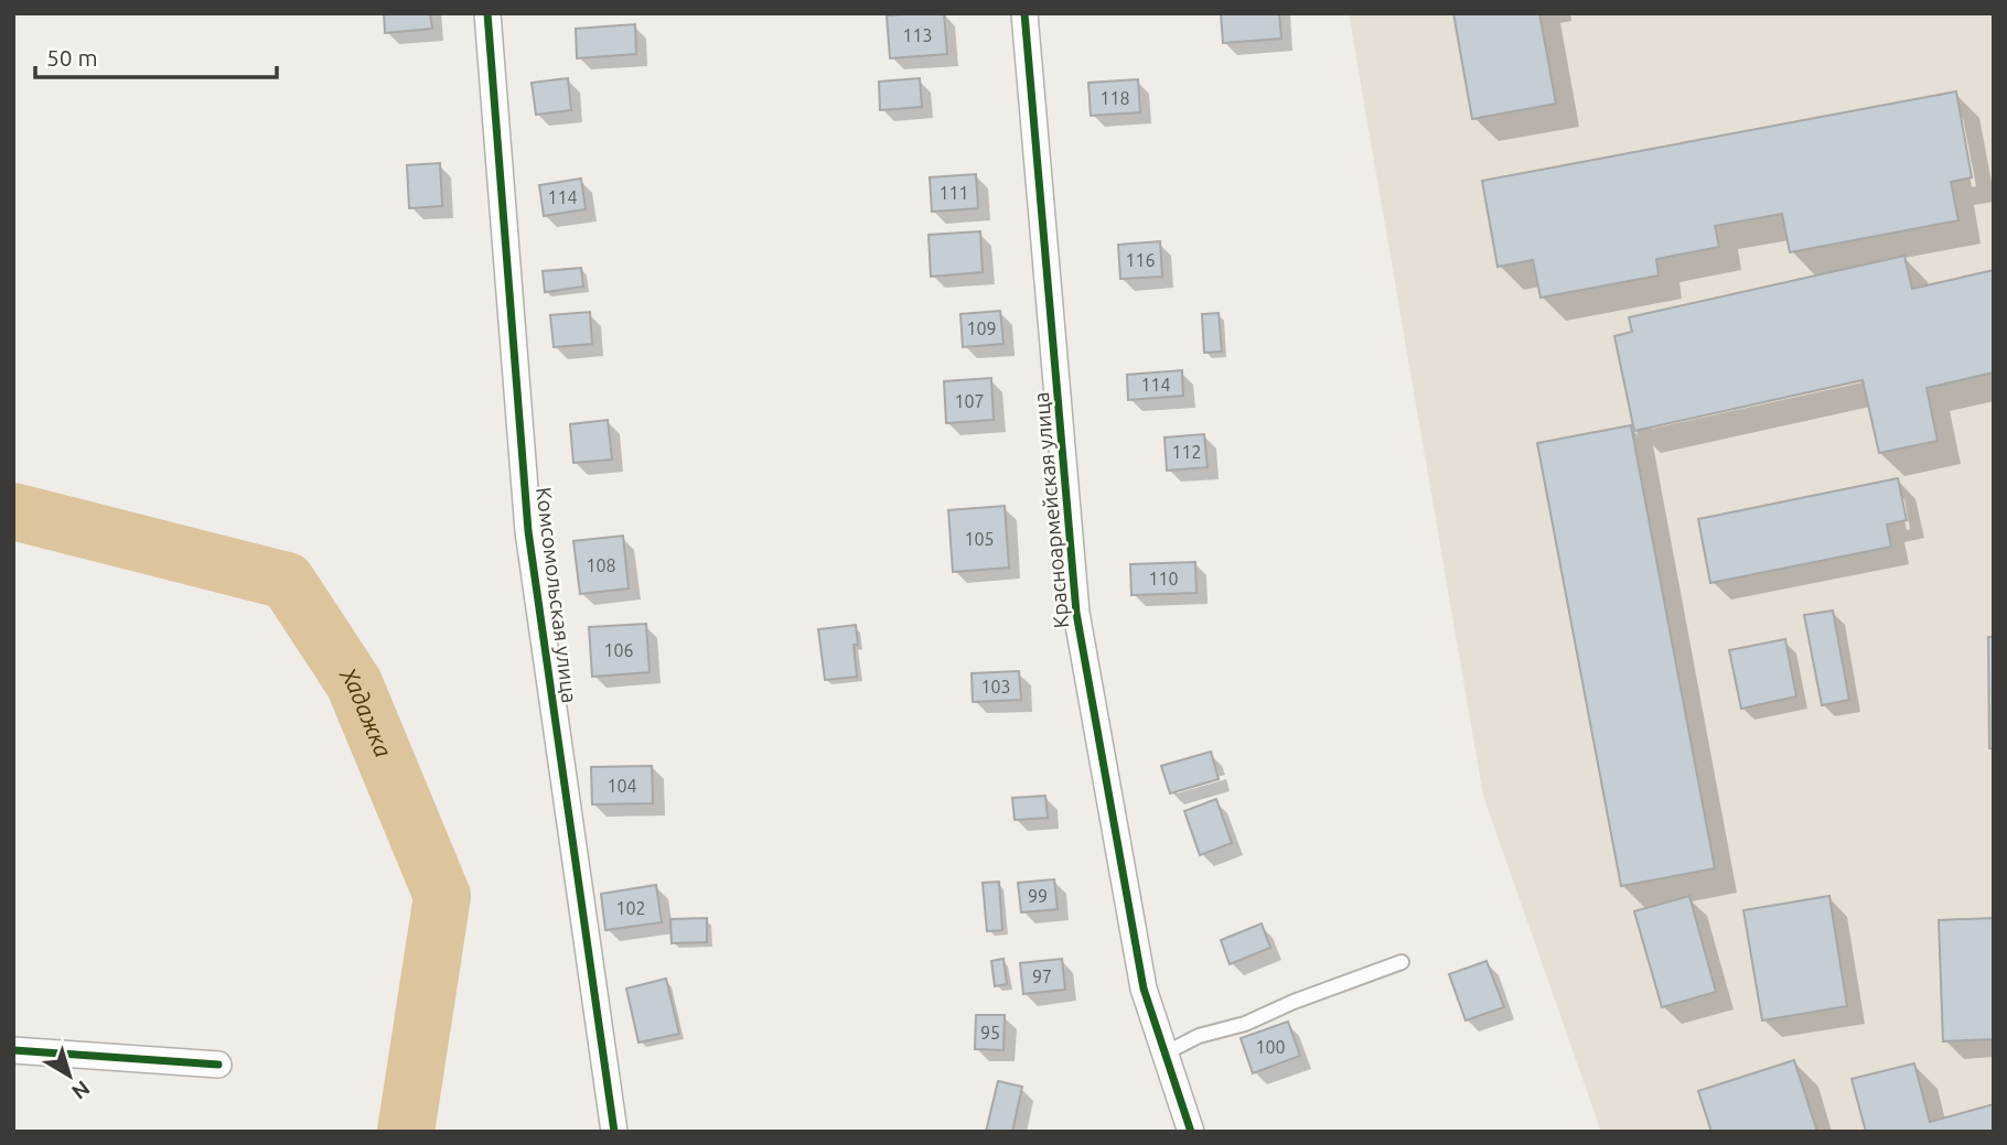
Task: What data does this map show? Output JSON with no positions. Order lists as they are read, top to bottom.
{
  "streets": {
    "street": ["Красноармейская улица", "Комсомольская улица"]
  },
  "water": ["Хадажка"],
  "house_numbers": [
    "113",
    "118",
    "111",
    "114",
    "116",
    "109",
    "114",
    "107",
    "112",
    "105",
    "108",
    "110",
    "106",
    "103",
    "104",
    "99",
    "102",
    "97",
    "95",
    "100"
  ],
  "scale_bar": "50 m",
  "north": "bottom right"
}
